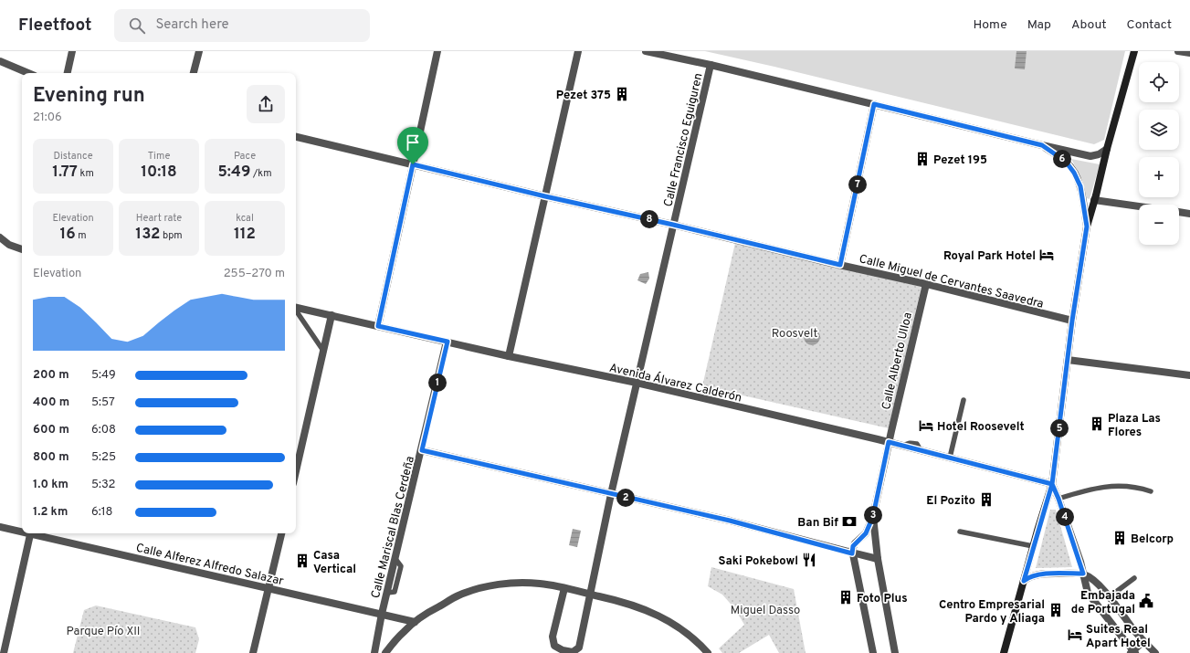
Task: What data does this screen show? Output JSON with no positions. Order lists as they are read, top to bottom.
{
  "streets": {
    "street": [
      "Calle Francisco Eguiguren",
      "Calle Miguel de Cervantes Saavedra",
      "Calle Alberto Ulloa",
      "Avenida Álvarez Calderón",
      "Calle Mariscal Blas Cerdeña",
      "Calle Alferez Alfredo Salazar"
    ]
  },
  "crossings": [
    ["Calle Francisco Eguiguren", "Calle Miguel de Cervantes Saavedra"],
    ["Calle Francisco Eguiguren", "Avenida Álvarez Calderón"],
    ["Calle Miguel de Cervantes Saavedra", "Calle Alberto Ulloa"],
    ["Calle Alberto Ulloa", "Avenida Álvarez Calderón"],
    ["Avenida Álvarez Calderón", "Calle Mariscal Blas Cerdeña"],
    ["Calle Mariscal Blas Cerdeña", "Calle Alferez Alfredo Salazar"]
  ],
  "parks": ["Roosvelt", "Miguel Dasso", "Parque Pío XII"],
  "places": {
    "building": [
      "Pezet 375",
      "Pezet 195",
      "Plaza Las Flores",
      "El Pozito",
      "Belcorp",
      "Casa Vertical",
      "Foto Plus",
      "Centro Empresarial Pardo y Aliaga"
    ],
    "hotel": ["Royal Park Hotel", "Hotel Roosevelt", "Suites Real Apart Hotel"],
    "bank": ["Ban Bif"],
    "restaurant": ["Saki Pokebowl"],
    "public building": ["Embajada de Portugal"]
  },
  "page": {
    "header": "Fleetfoot",
    "search": "Search here",
    "nav": [
      "Home",
      "Map",
      "About",
      "Contact"
    ],
    "map_buttons": ["+", "−"],
    "heading": ["Evening run", "21:06"],
    "stats": [
      ["Distance", "1.77 km"],
      ["Time", "10:18"],
      ["Pace", "5:49 /km"],
      ["Elevation", "16 m"],
      ["Heart rate", "132 bpm"],
      ["kcal", "112"]
    ],
    "pins": [
      "6",
      "7",
      "8",
      "1",
      "5",
      "2",
      "3",
      "4"
    ],
    "chart": ["Elevation", "255–270 m"],
    "list": [
      {
        "name": "200 m",
        "note": "5:49"
      },
      {
        "name": "400 m",
        "note": "5:57"
      },
      {
        "name": "600 m",
        "note": "6:08"
      },
      {
        "name": "800 m",
        "note": "5:25"
      },
      {
        "name": "1.0 km",
        "note": "5:32"
      },
      {
        "name": "1.2 km",
        "note": "6:18"
      }
    ]
  }
}
